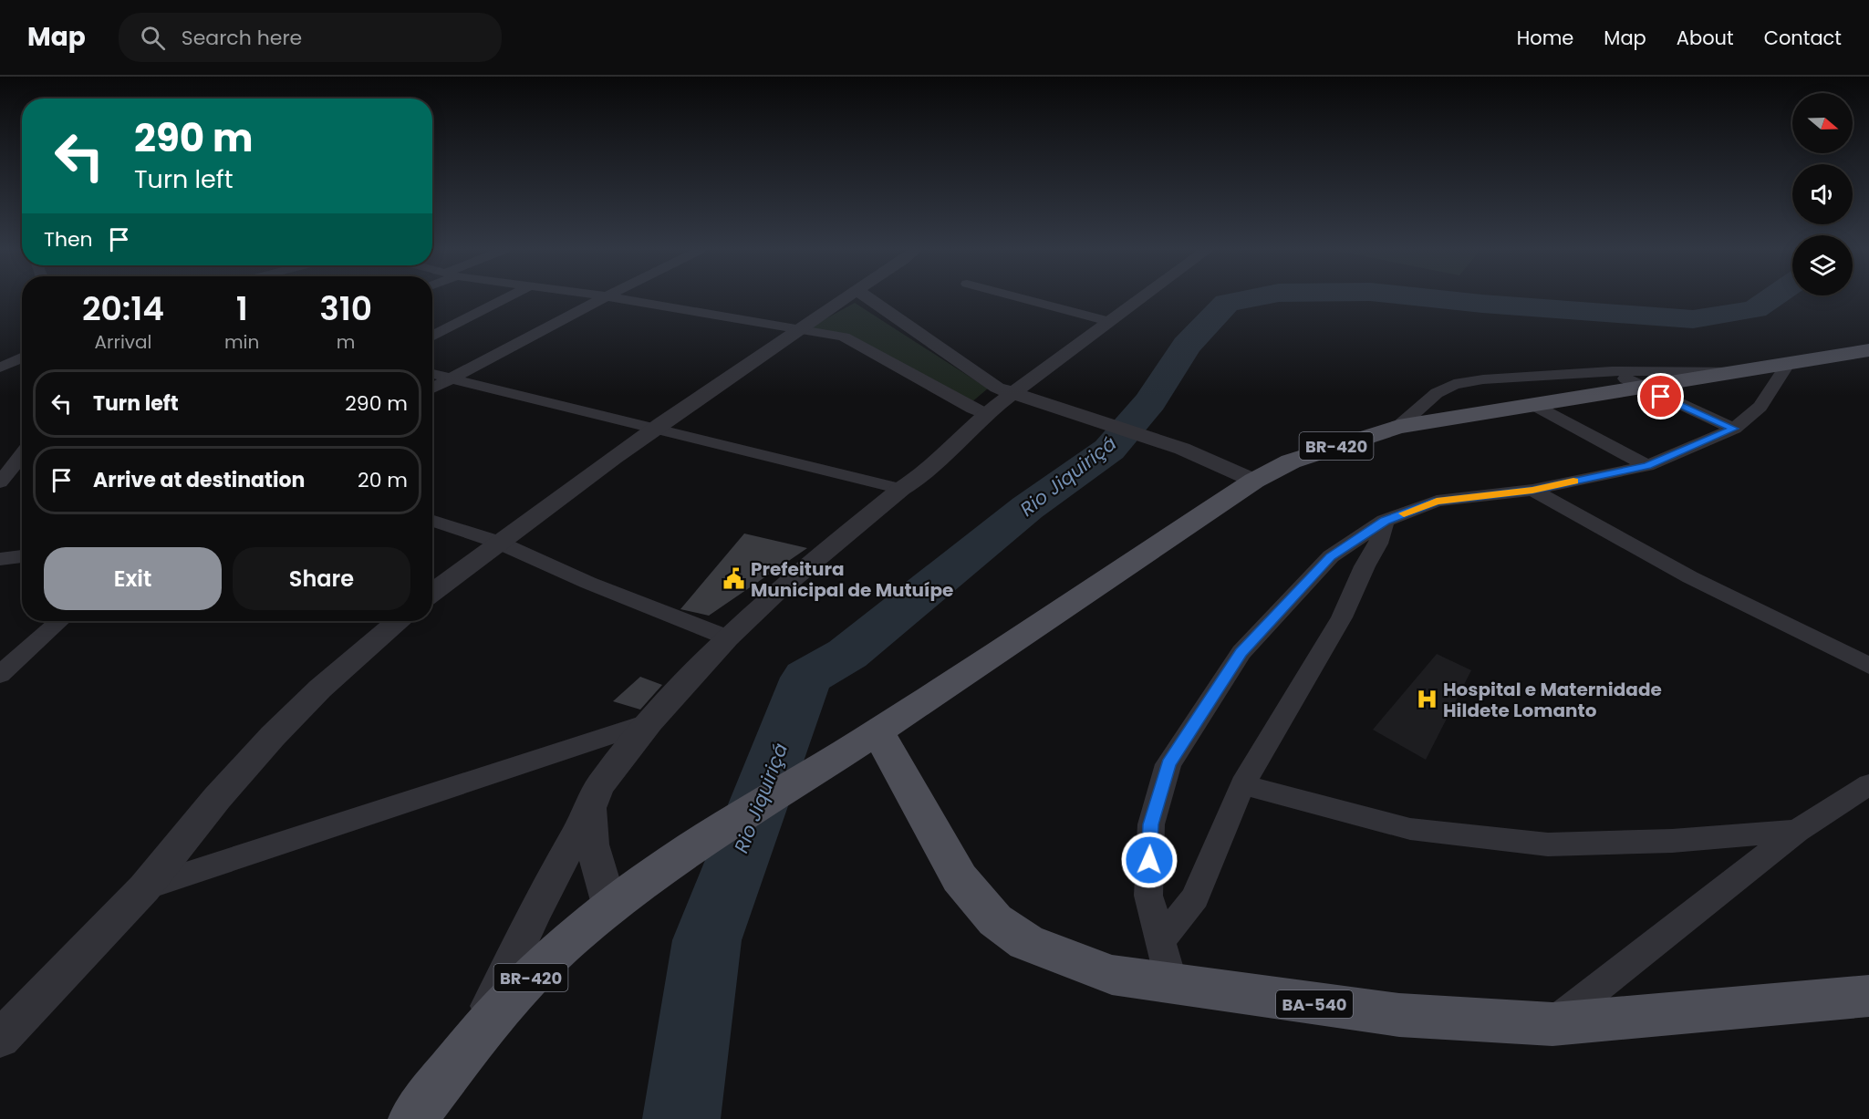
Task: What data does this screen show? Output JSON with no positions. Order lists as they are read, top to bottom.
{
  "streets": {
    "main road": ["BR-420", "BA-540"]
  },
  "crossings": [
    ["BR-420", "BA-540"]
  ],
  "water": ["Rio Jiquiriçá"],
  "places": {
    "public building": ["Prefeitura Municipal de Mutuípe"],
    "hospital": ["Hospital e Maternidade Hildete Lomanto"]
  },
  "north": "right",
  "page": {
    "header": "Map",
    "search": "Search here",
    "nav": [
      "Home",
      "Map",
      "About",
      "Contact"
    ],
    "turn": ["290 m", "Turn left"],
    "then": "Then",
    "eta": [
      "20:14",
      "Arrival",
      "1",
      "min",
      "310",
      "m"
    ],
    "list": [
      {
        "name": "Turn left",
        "value": "290 m"
      },
      {
        "name": "Arrive at destination",
        "value": "20 m"
      }
    ],
    "buttons": ["Exit", "Share"]
  }
}
